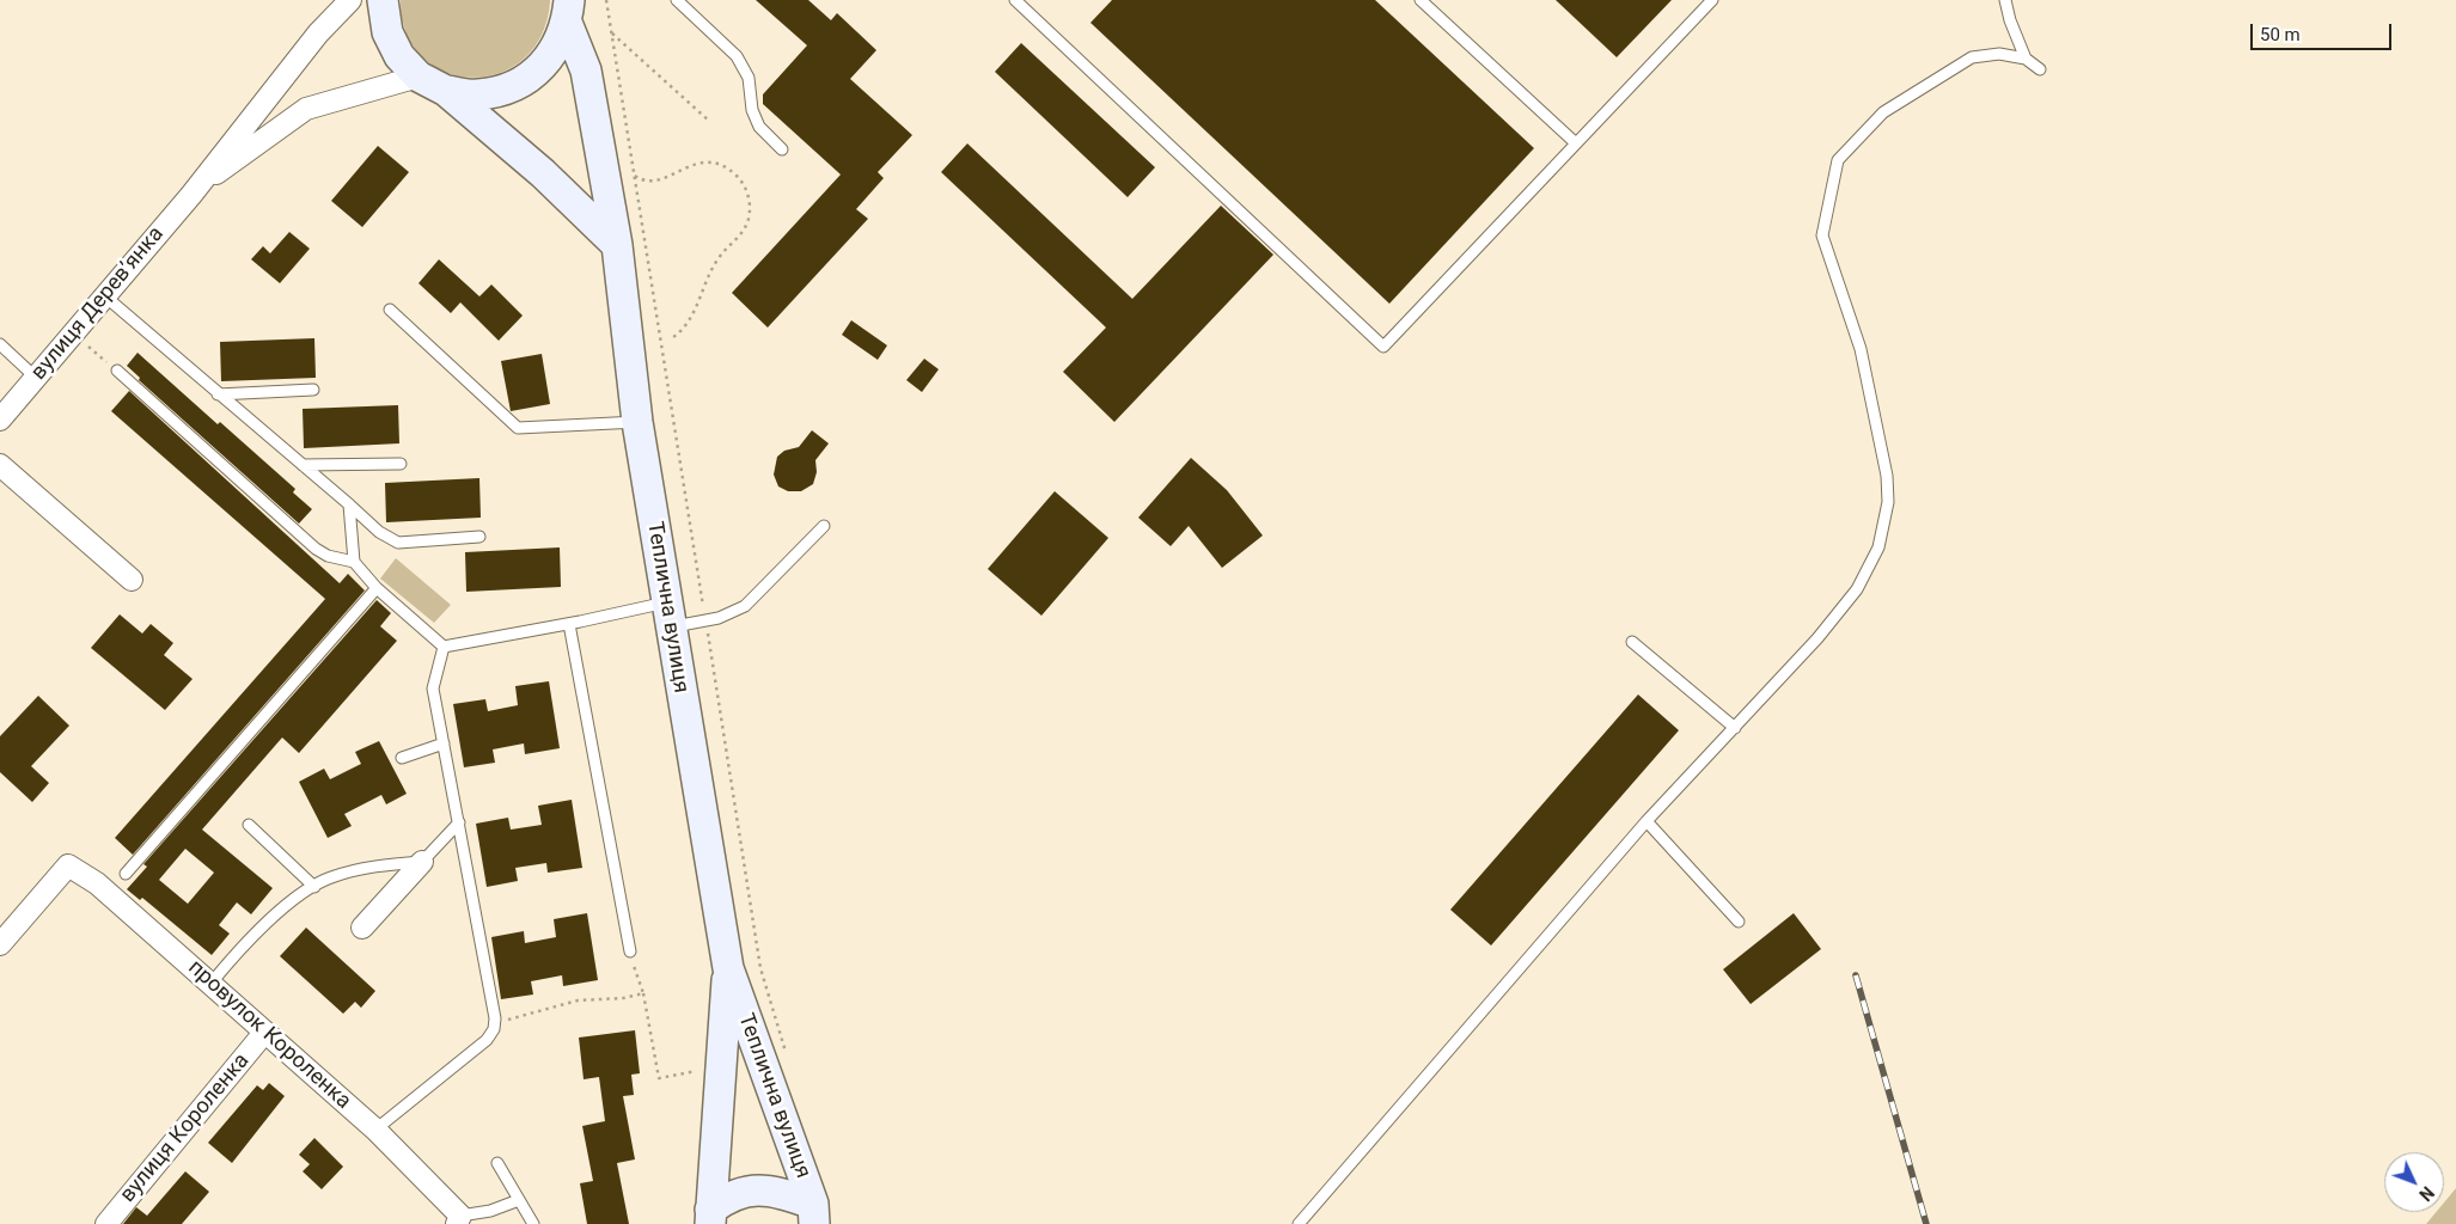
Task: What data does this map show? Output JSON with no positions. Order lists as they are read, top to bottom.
{
  "streets": {
    "main road": ["Теплична вулиця"],
    "street": ["вулиця Деревʼянка", "провулок Короленка", "вулиця Короленка"]
  },
  "crossings": [
    ["провулок Короленка", "вулиця Короленка"]
  ],
  "scale_bar": "50 m",
  "north": "bottom right"
}
